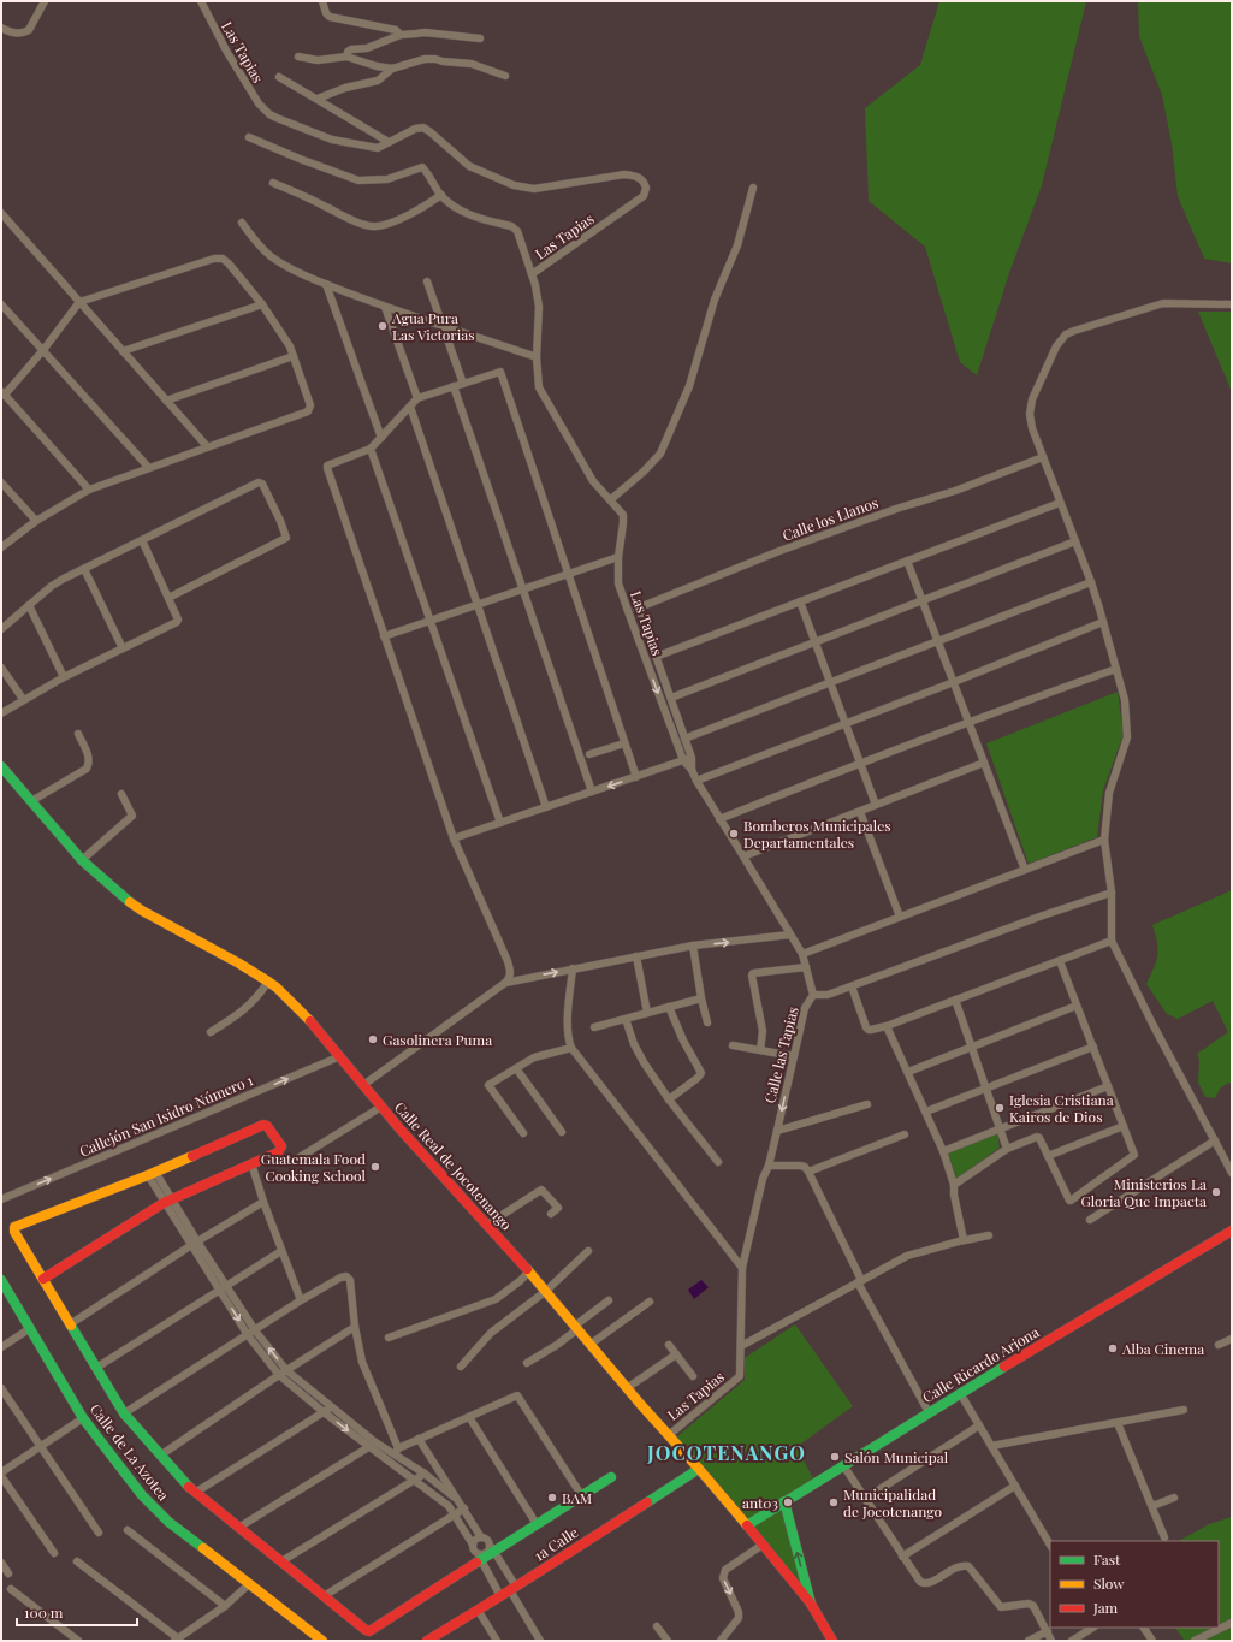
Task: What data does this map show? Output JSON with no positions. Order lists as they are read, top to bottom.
{
  "streets": {
    "street": [
      "Las Tapias",
      "Calle los Llanos",
      "Calle las Tapias",
      "Callejón San Isidro Número 1",
      "Calle Real de Jocotenango",
      "Calle Ricardo Arjona",
      "Calle de La Azotea",
      "1a Calle"
    ]
  },
  "crossings": [
    ["Las Tapias", "Calle los Llanos"],
    ["Las Tapias", "Calle las Tapias"],
    ["Las Tapias", "Calle Real de Jocotenango"],
    ["Callejón San Isidro Número 1", "Calle Real de Jocotenango"],
    ["Calle Real de Jocotenango", "Calle Ricardo Arjona"],
    ["Calle Real de Jocotenango", "1a Calle"]
  ],
  "one_way": ["Callejón San Isidro Número 1"],
  "districts": ["JOCOTENANGO"],
  "places": [
    "Agua Pura Las Victorias",
    "Bomberos Municipales Departamentales",
    "Gasolinera Puma",
    "Iglesia Cristiana Kairos de Dios",
    "Guatemala Food Cooking School",
    "Ministerios La Gloria Que Impacta",
    "Alba Cinema",
    "Salón Municipal",
    "BAM",
    "ant03",
    "Municipalidad de Jocotenango"
  ],
  "legend": ["Fast", "Slow", "Jam"],
  "scale_bar": "100 m"
}
